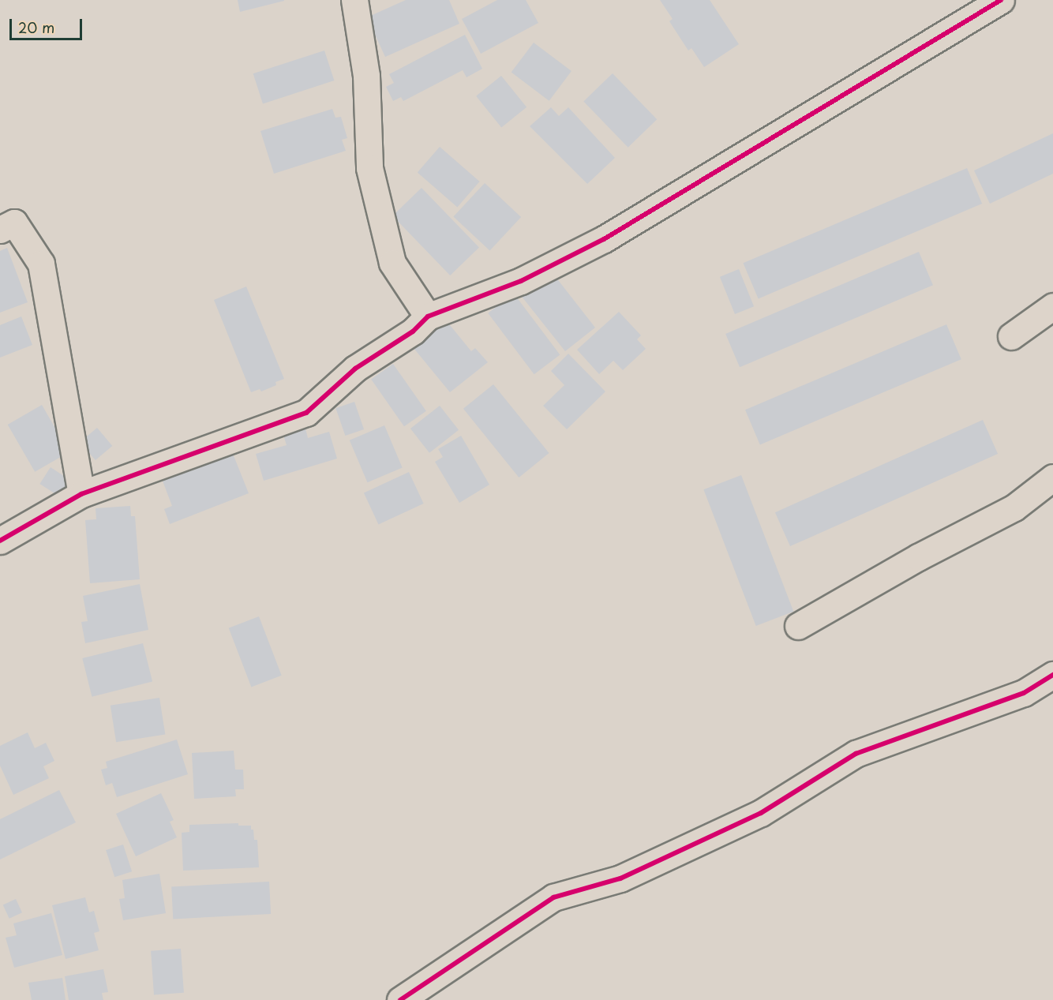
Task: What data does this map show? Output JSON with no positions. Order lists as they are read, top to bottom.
{
  "scale_bar": "20 m"
}
